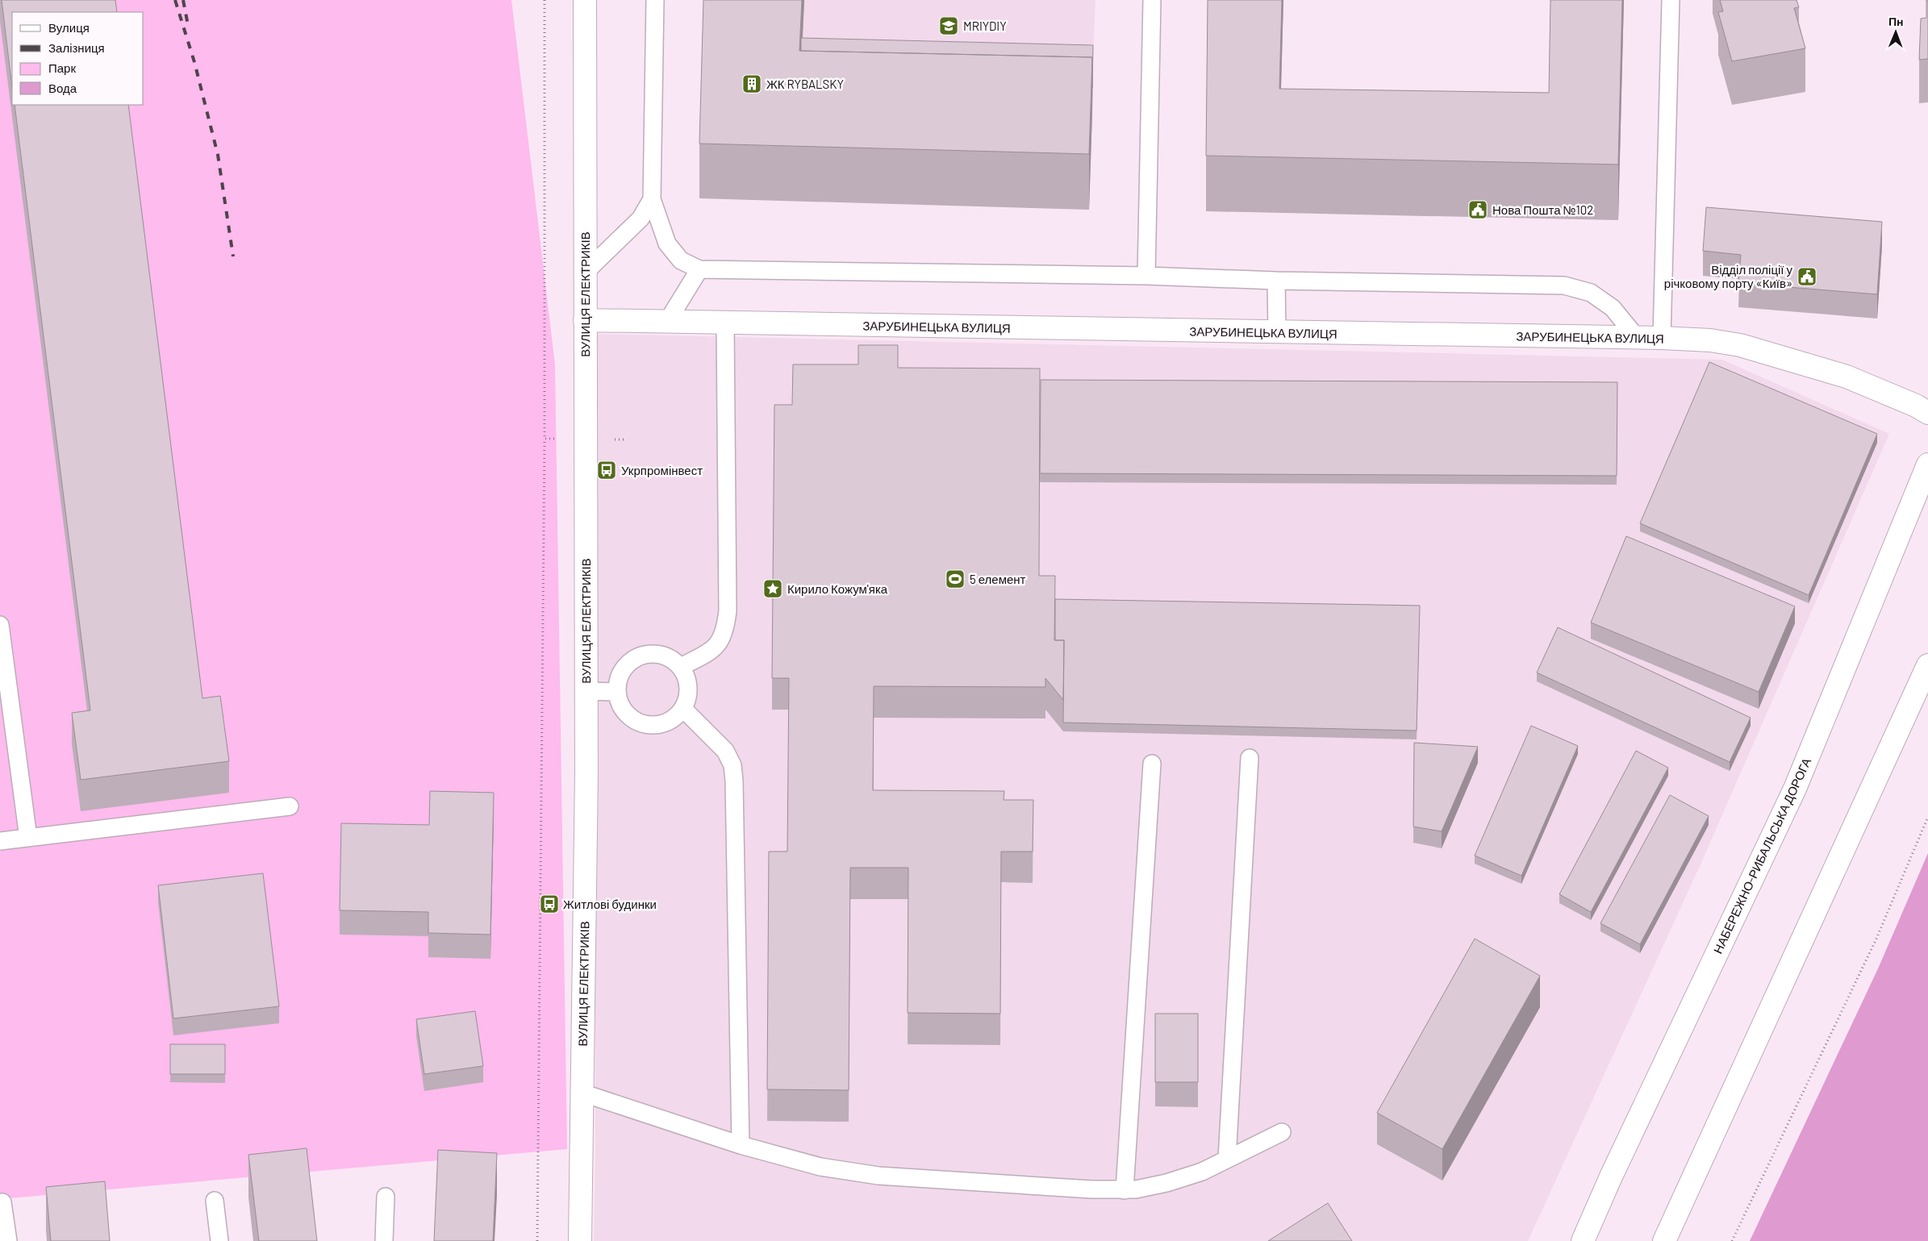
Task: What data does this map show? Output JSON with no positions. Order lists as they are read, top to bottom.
{
  "streets": {
    "street": ["ВУЛИЦЯ ЕЛЕКТРИКІВ", "ЗАРУБИНЕЦЬКА ВУЛИЦЯ", "НАБЕРЕЖНО-РИБАЛЬСЬКА ДОРОГА"]
  },
  "crossings": [
    ["ВУЛИЦЯ ЕЛЕКТРИКІВ", "ЗАРУБИНЕЦЬКА ВУЛИЦЯ"]
  ],
  "places": {
    "school or university": ["MRIYDIY"],
    "building": ["ЖК RYBALSKY"],
    "public building": ["Нова Пошта №102", "Відділ поліції у річковому порту «Київ»"],
    "bus stop": ["Укрпромінвест", "Житлові будинки"],
    "sports": ["5 елемент"],
    "place": ["Кирило Кожум'яка"]
  },
  "legend": [
    "Вулиця",
    "Залізниця",
    "Парк",
    "Вода"
  ],
  "north": "top"
}
